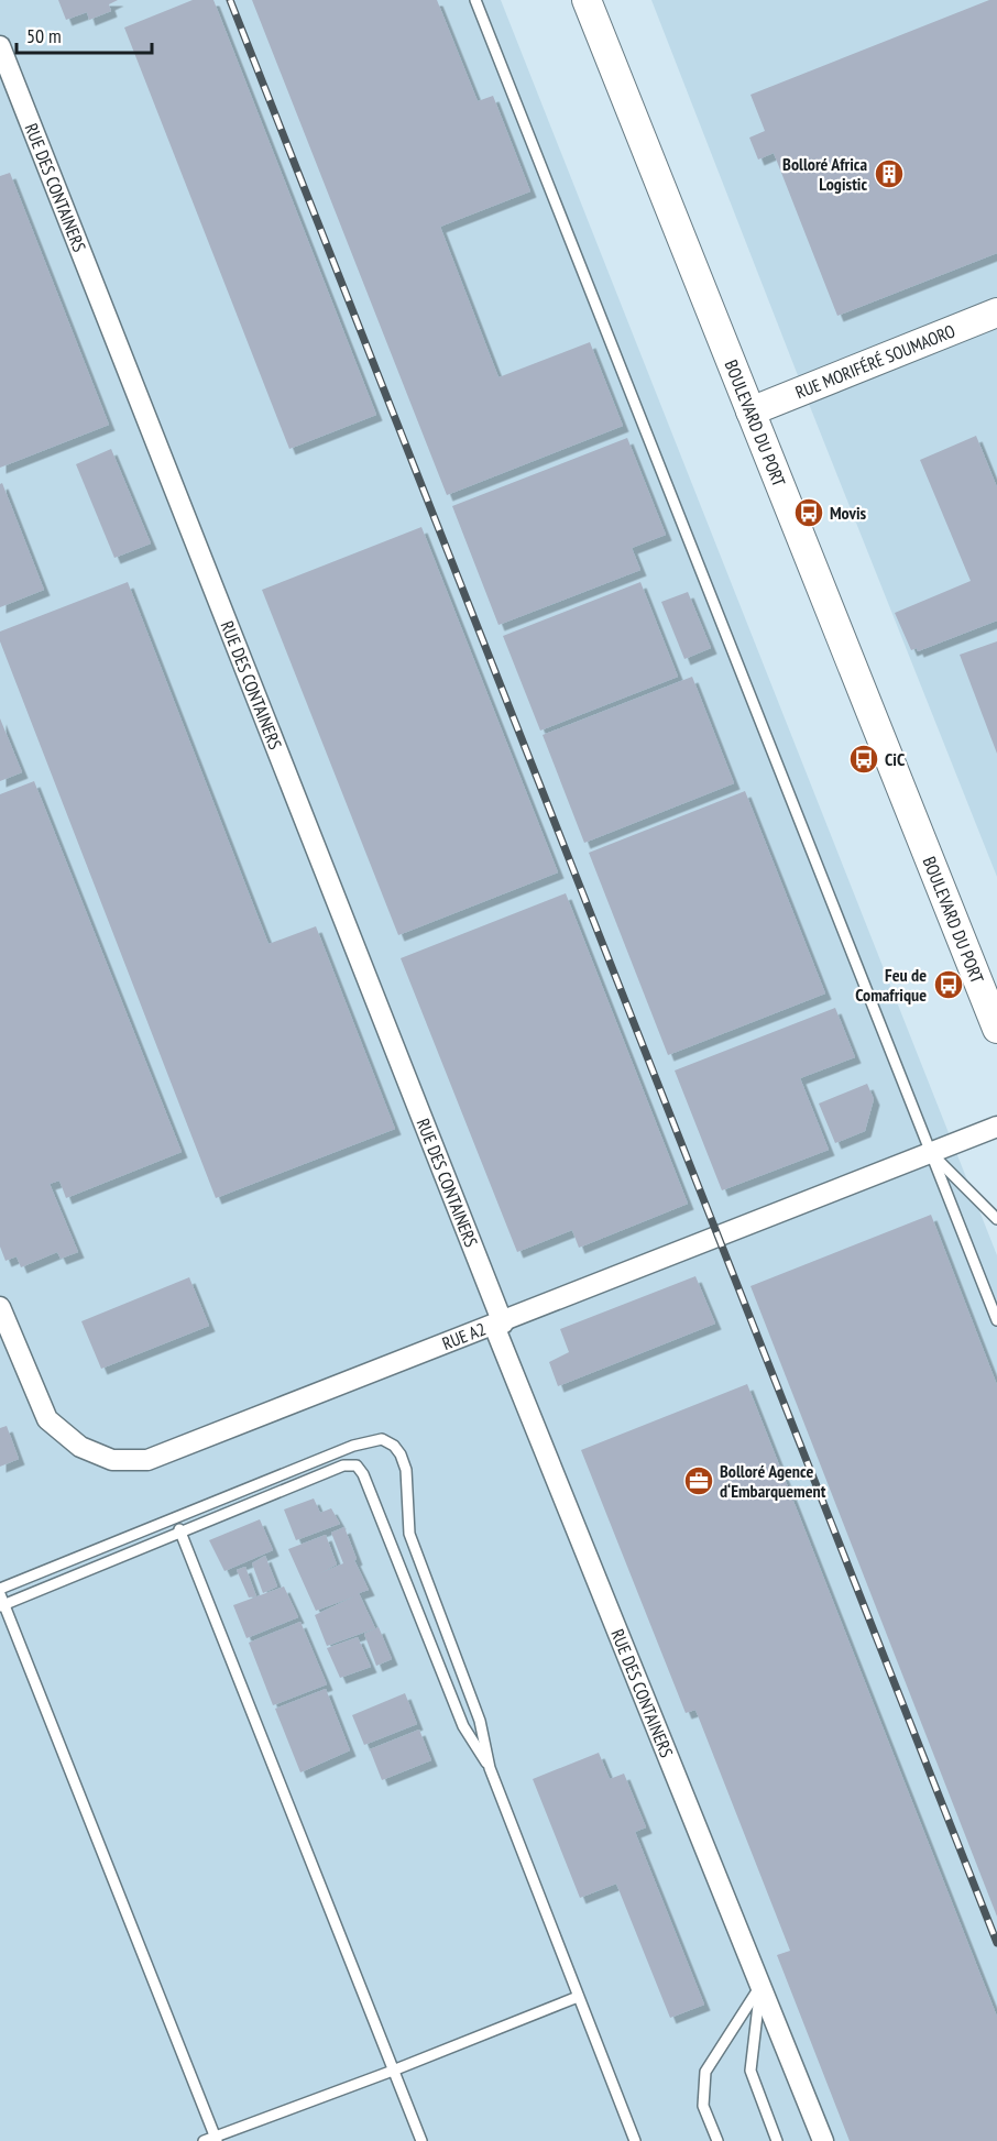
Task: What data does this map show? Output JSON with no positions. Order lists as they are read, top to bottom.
{
  "streets": {
    "main road": ["RUE MORIFÉRÉ SOUMAORO", "BOULEVARD DU PORT"],
    "street": ["RUE DES CONTAINERS", "RUE A2"]
  },
  "crossings": [
    ["RUE DES CONTAINERS", "RUE A2"],
    ["RUE MORIFÉRÉ SOUMAORO", "BOULEVARD DU PORT"]
  ],
  "places": {
    "building": ["Bolloré Africa Logistic"],
    "bus stop": ["Movis", "CiC", "Feu de Comafrique"],
    "office": ["Bolloré Agence d‘Embarquement"]
  },
  "scale_bar": "50 m"
}
